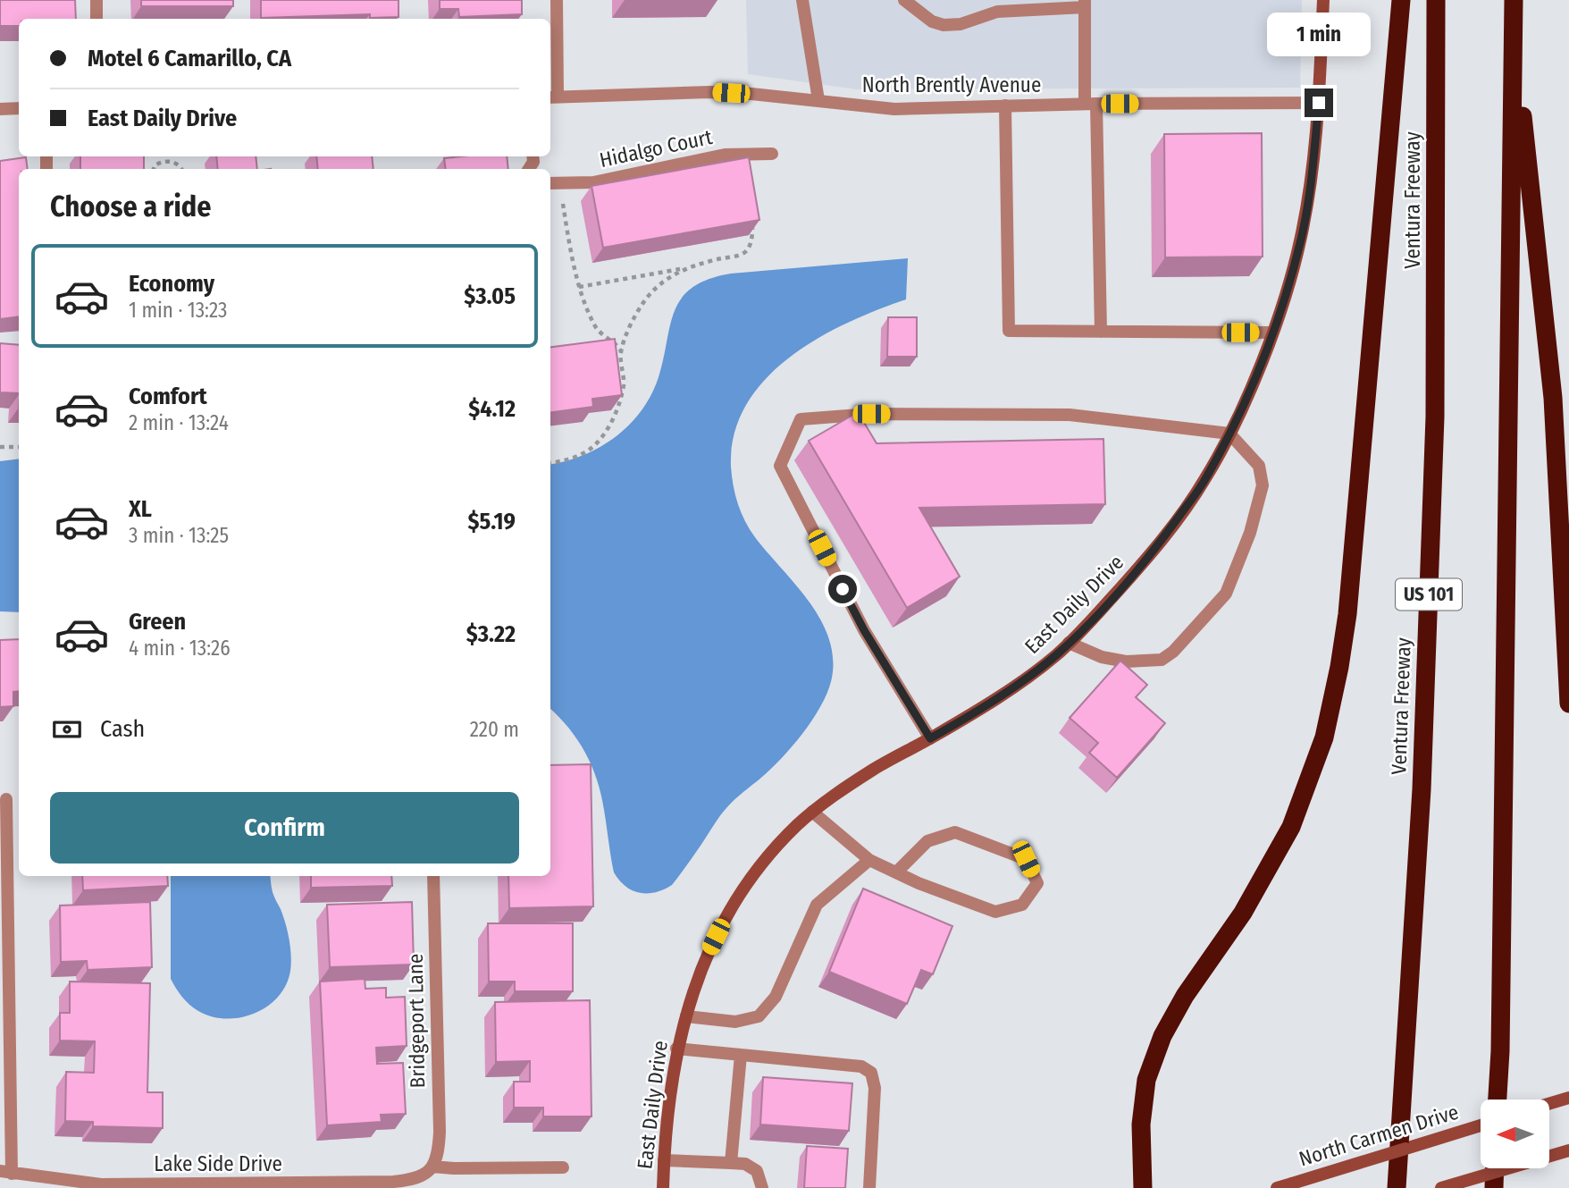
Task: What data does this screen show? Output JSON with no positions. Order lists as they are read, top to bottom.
{
  "streets": {
    "highway": ["Ventura Freeway", "US 101"],
    "main road": ["East Daily Drive", "North Carmen Drive"],
    "street": [
      "North Brently Avenue",
      "Hidalgo Court",
      "Bridgeport Lane",
      "Lake Side Drive"
    ]
  },
  "crossings": [
    ["North Brently Avenue", "East Daily Drive"],
    ["Bridgeport Lane", "Lake Side Drive"]
  ],
  "north": "left",
  "page": {
    "bubble": "1 min",
    "banner": ["Motel 6 Camarillo, CA", "East Daily Drive"],
    "heading": "Choose a ride",
    "list": [
      {
        "name": "Economy",
        "note": "1 min · 13:23",
        "value": "$3.05"
      },
      {
        "name": "Comfort",
        "note": "2 min · 13:24",
        "value": "$4.12"
      },
      {
        "name": "XL",
        "note": "3 min · 13:25",
        "value": "$5.19"
      },
      {
        "name": "Green",
        "note": "4 min · 13:26",
        "value": "$3.22"
      }
    ],
    "pay": ["Cash", "220 m"],
    "buttons": "Confirm"
  }
}
